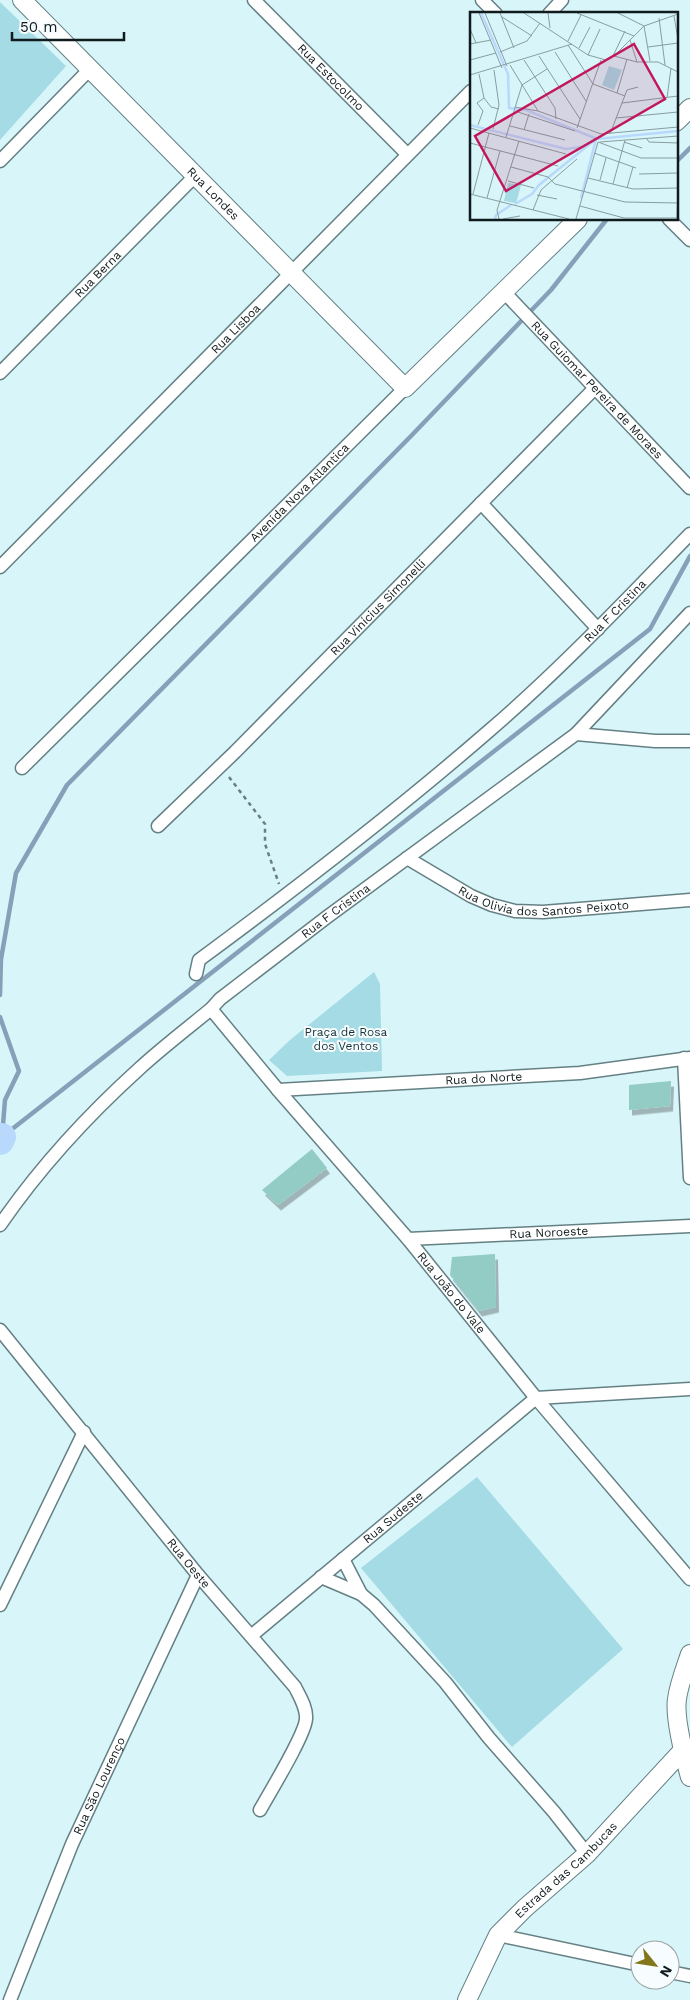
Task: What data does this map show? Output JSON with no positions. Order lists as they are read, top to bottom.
{
  "streets": {
    "street": [
      "Rua Estocolmo",
      "Rua Londes",
      "Rua Berna",
      "Rua Lisboa",
      "Rua Guiomar Pereira de Moraes",
      "Avenida Nova Atlantica",
      "Rua Vinícius Simonelli",
      "Rua F Cristina",
      "Rua Olivia dos Santos Peixoto",
      "Rua do Norte",
      "Rua Noroeste",
      "Rua João do Vale",
      "Rua Sudeste",
      "Rua Oeste",
      "Rua São Lourenço",
      "Estrada das Cambucas"
    ]
  },
  "crossings": [
    ["Rua Estocolmo", "Rua Lisboa"],
    ["Rua Londes", "Rua Berna"],
    ["Rua Londes", "Rua Lisboa"],
    ["Rua Londes", "Avenida Nova Atlantica"],
    ["Rua Guiomar Pereira de Moraes", "Avenida Nova Atlantica"],
    ["Rua Guiomar Pereira de Moraes", "Rua Vinícius Simonelli"],
    ["Rua F Cristina", "Rua Olivia dos Santos Peixoto"],
    ["Rua F Cristina", "Rua João do Vale"],
    ["Rua do Norte", "Rua João do Vale"],
    ["Rua Noroeste", "Rua João do Vale"],
    ["Rua João do Vale", "Rua Sudeste"],
    ["Rua Sudeste", "Rua Oeste"],
    ["Rua Oeste", "Rua São Lourenço"]
  ],
  "parks": ["Praça de Rosa dos Ventos"],
  "scale_bar": "50 m",
  "north": "bottom right"
}
